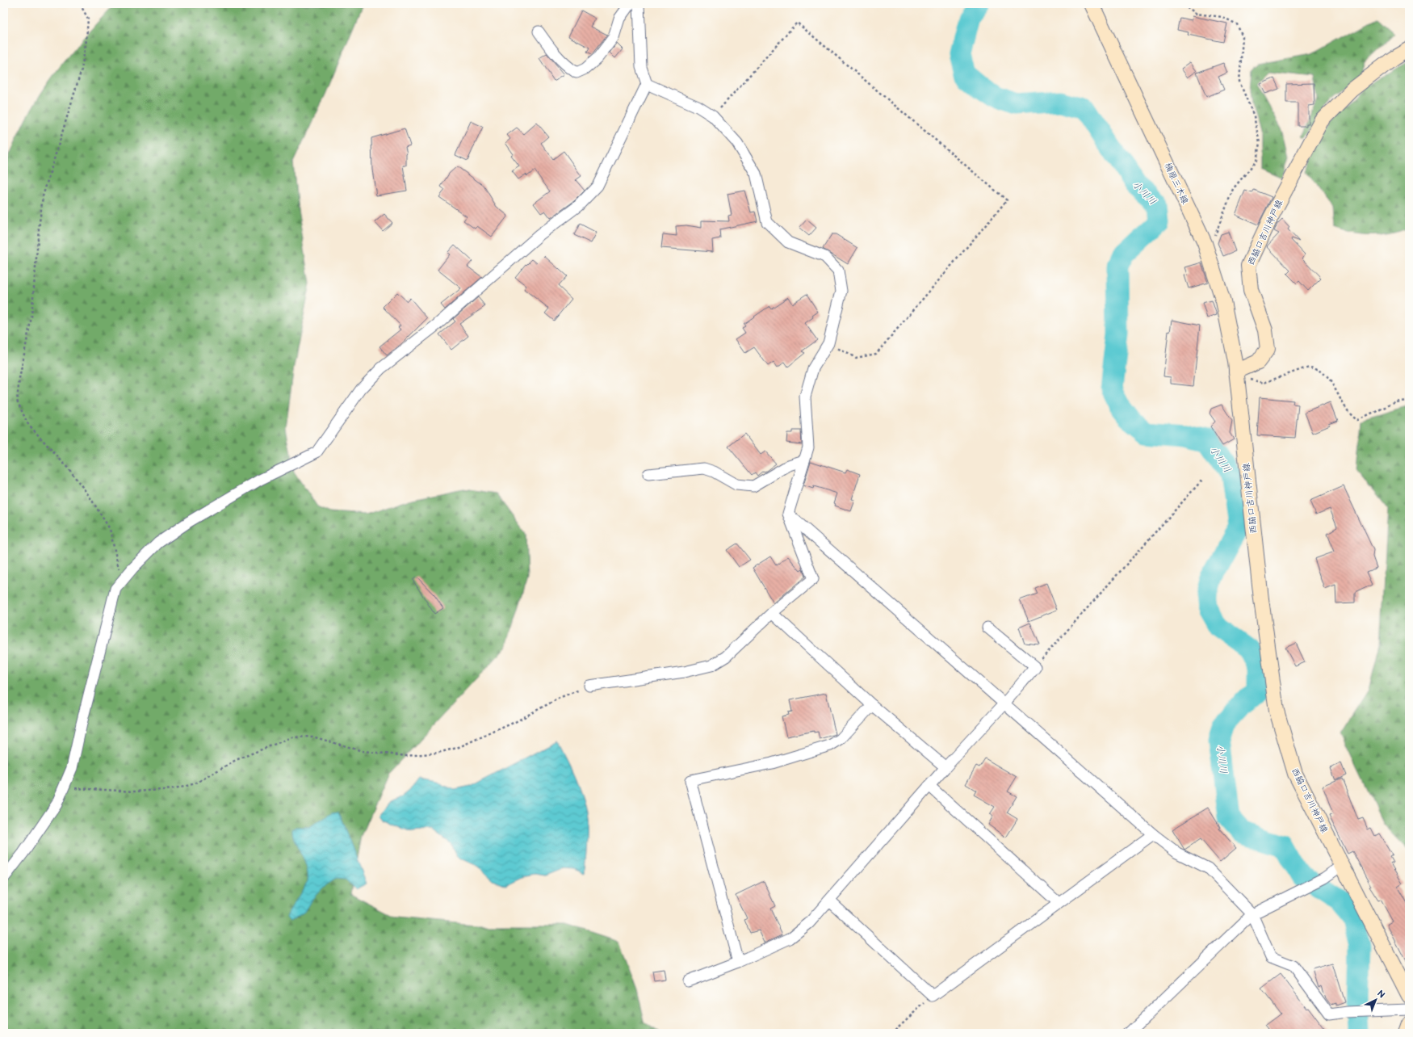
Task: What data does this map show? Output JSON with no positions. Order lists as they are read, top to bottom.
{
  "streets": {
    "main road": ["楠原三木線", "西脇口吉川神戸線"]
  },
  "crossings": [
    ["楠原三木線", "西脇口吉川神戸線"]
  ],
  "water": ["小川川"],
  "north": "top right"
}
